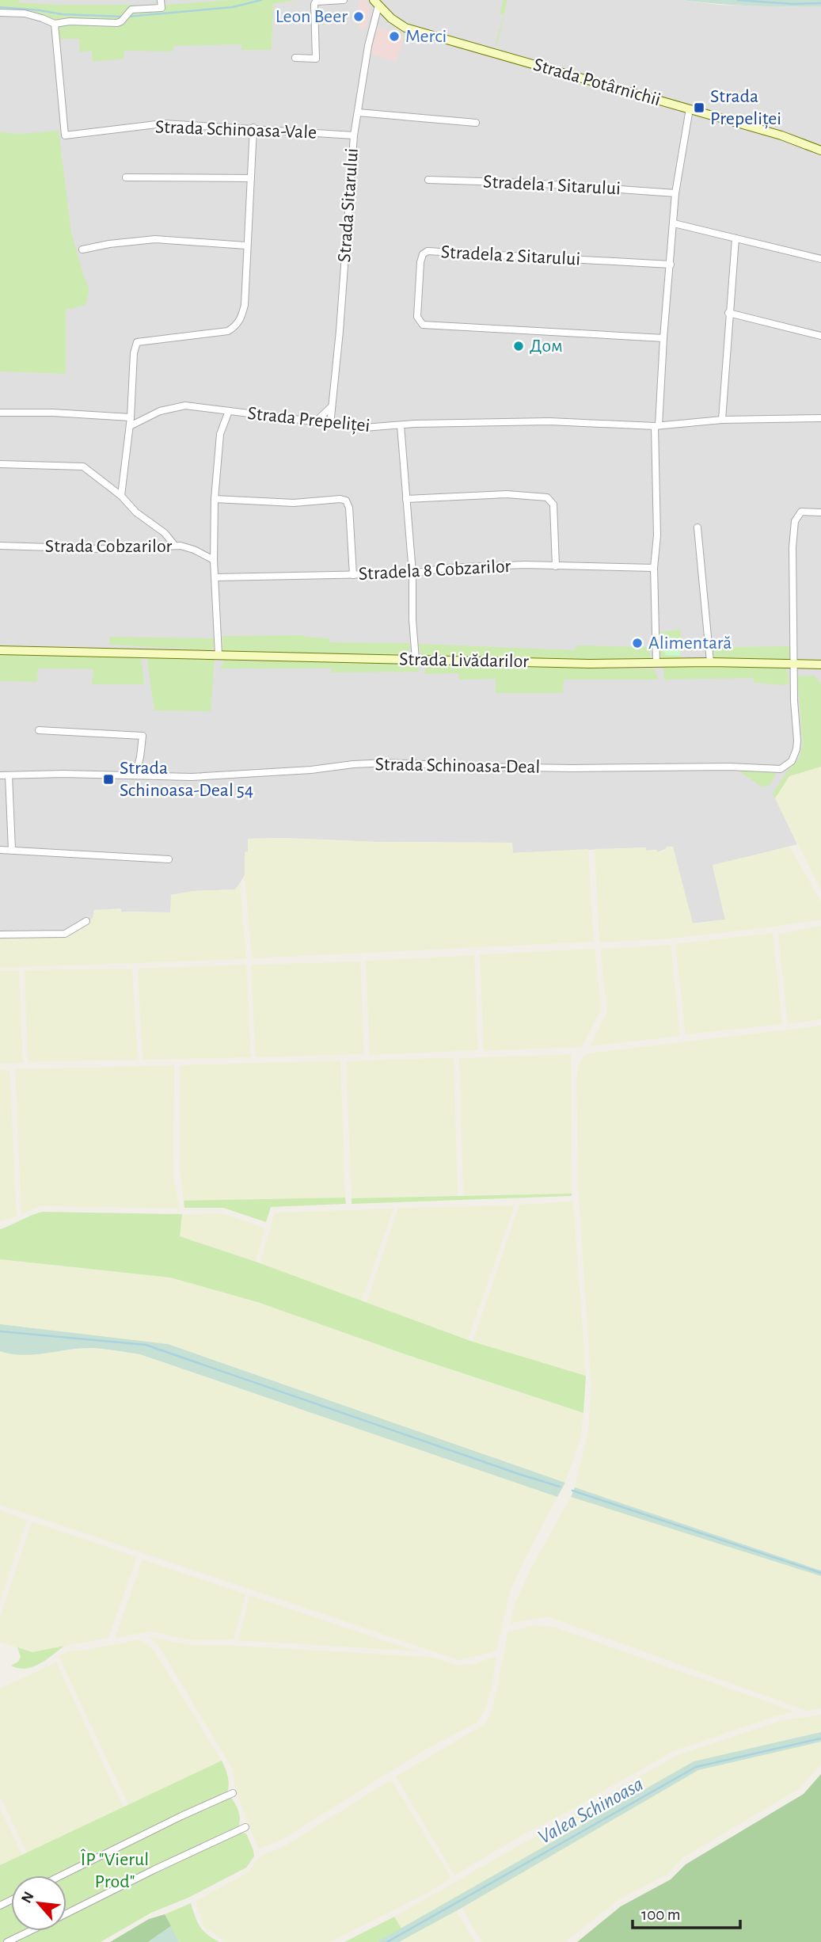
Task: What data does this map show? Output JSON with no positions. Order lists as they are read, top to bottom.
{
  "streets": {
    "street": [
      "Strada Potârnichii",
      "Strada Schinoasa-Vale",
      "Stradela 1 Sitarului",
      "Strada Sitarului",
      "Stradela 2 Sitarului",
      "Strada Prepeliței",
      "Strada Cobzarilor",
      "Stradela 8 Cobzarilor",
      "Strada Livădarilor",
      "Strada Schinoasa-Deal"
    ]
  },
  "crossings": [
    ["Strada Potârnichii", "Strada Sitarului"],
    ["Strada Schinoasa-Vale", "Strada Sitarului"],
    ["Strada Sitarului", "Strada Prepeliței"],
    ["Strada Prepeliței", "Strada Cobzarilor"],
    ["Strada Prepeliței", "Stradela 8 Cobzarilor"],
    ["Strada Livădarilor", "Strada Schinoasa-Deal"]
  ],
  "water": ["Valea Schinoasa"],
  "parks": ["ÎP \"Vierul Prod\""],
  "places": {
    "other": [
      "Leon Beer",
      "Merci",
      "Дом",
      "Alimentară"
    ],
    "transit": ["Strada Prepeliței", "Strada Schinoasa-Deal 54"]
  },
  "scale_bar": "100 m",
  "north": "top left"
}
